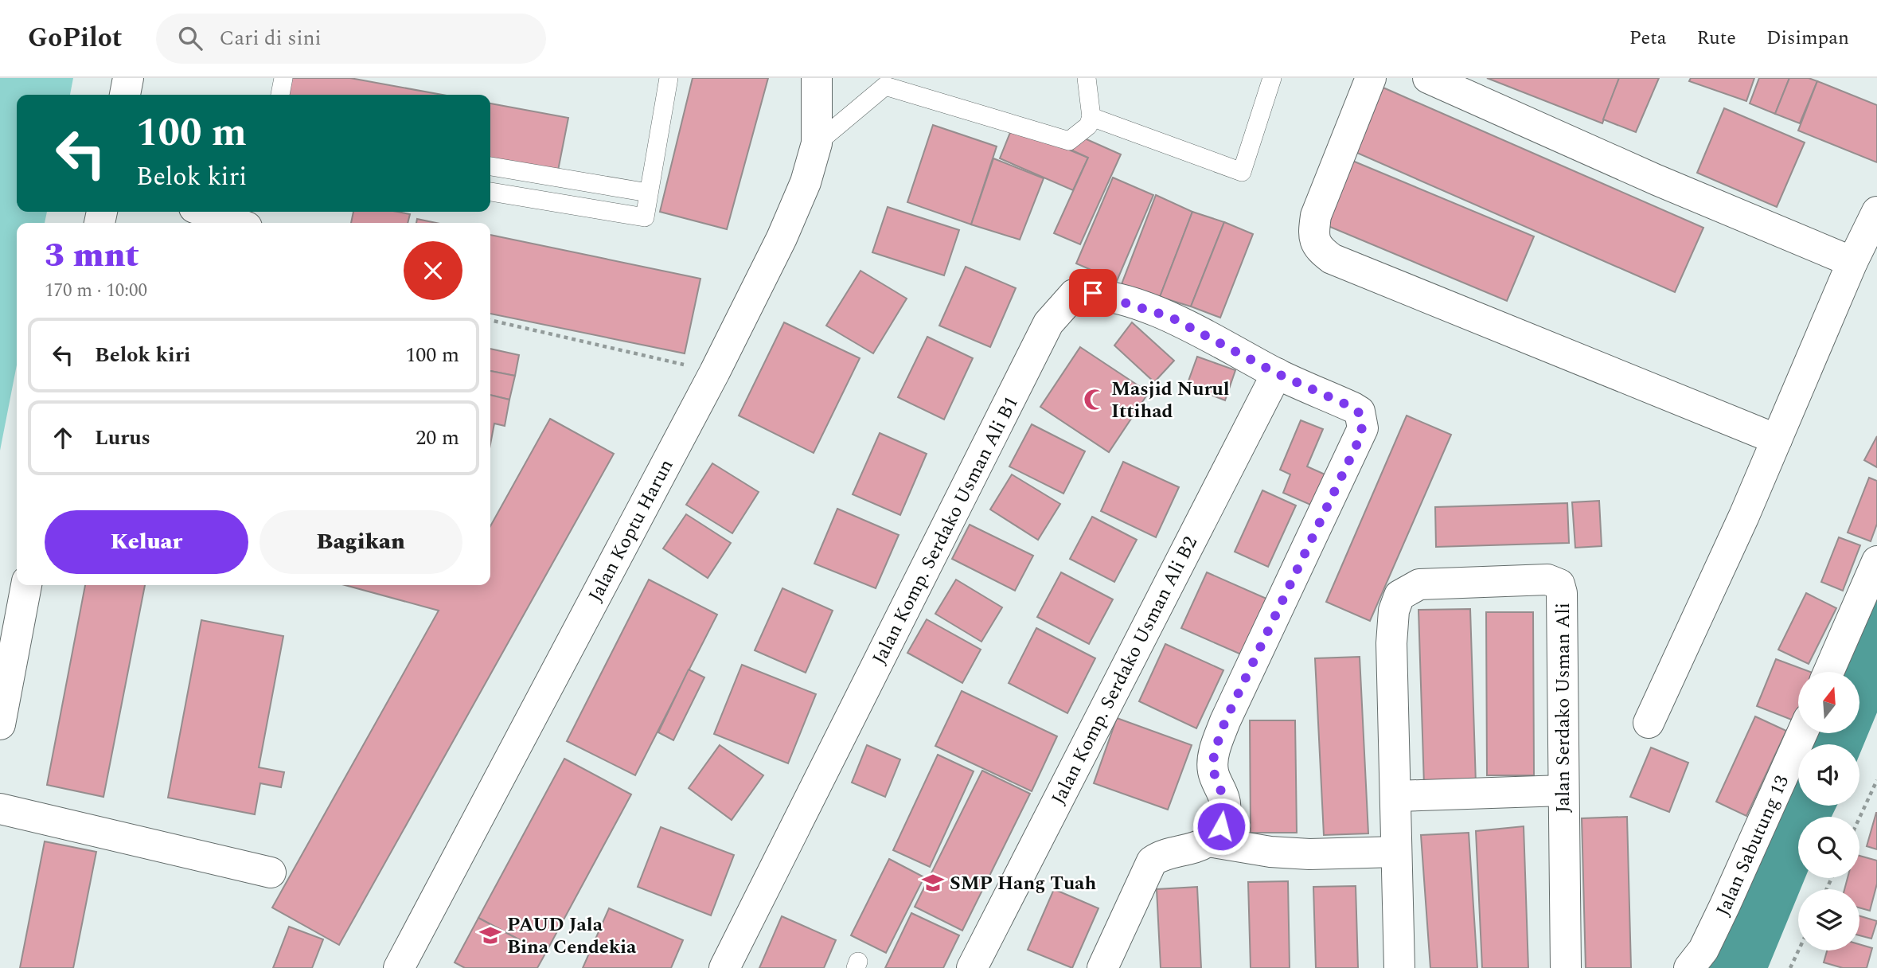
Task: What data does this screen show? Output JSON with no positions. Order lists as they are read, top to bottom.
{
  "streets": {
    "street": [
      "Jalan Koptu Harun",
      "Jalan Komp. Serdako Usman Ali B1",
      "Jalan Komp. Serdako Usman Ali B2",
      "Jalan Serdako Usman Ali",
      "Jalan Sabutung 13"
    ]
  },
  "crossings": [
    ["Jalan Komp. Serdako Usman Ali B1", "Jalan Komp. Serdako Usman Ali B2"]
  ],
  "places": {
    "mosque": ["Masjid Nurul Ittihad"],
    "school or university": ["SMP Hang Tuah", "PAUD Jala Bina Cendekia"]
  },
  "north": "top",
  "page": {
    "header": "GoPilot",
    "search": "Cari di sini",
    "nav": ["Peta", "Rute", "Disimpan"],
    "turn": ["100 m", "Belok kiri"],
    "heading": ["3 mnt", "170 m · 10:00"],
    "list": [
      {
        "name": "Belok kiri",
        "value": "100 m"
      },
      {
        "name": "Lurus",
        "value": "20 m"
      }
    ],
    "buttons": ["Keluar", "Bagikan"]
  }
}
